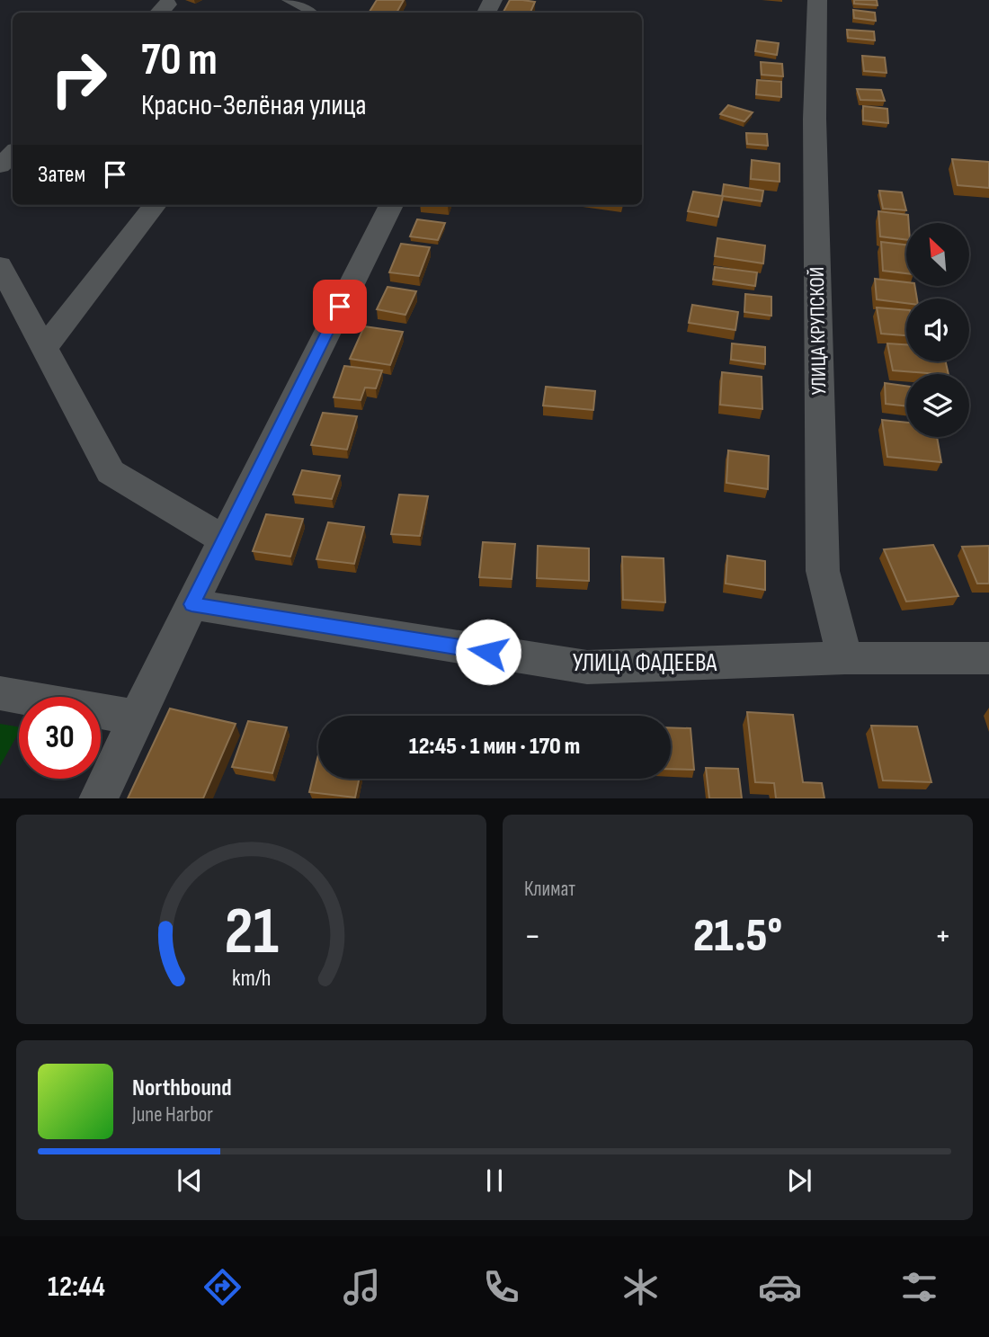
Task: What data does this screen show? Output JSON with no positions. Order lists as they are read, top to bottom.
{
  "streets": {
    "street": ["УЛИЦА КРУПСКОЙ", "УЛИЦА ФАДЕЕВА"]
  },
  "crossings": [
    ["УЛИЦА КРУПСКОЙ", "УЛИЦА ФАДЕЕВА"]
  ],
  "north": "top left",
  "page": {
    "turn": ["70 m", "Красно-Зелёная улица"],
    "then": "Затем",
    "limit": "30",
    "trip": "12:45 · 1 мин · 170 m",
    "tile": "Климат",
    "heat": ["−", "21.5°", "+"],
    "song": ["Northbound", "June Harbor"],
    "tabs": "12:44",
    "gauge": ["21", "km/h"]
  }
}
